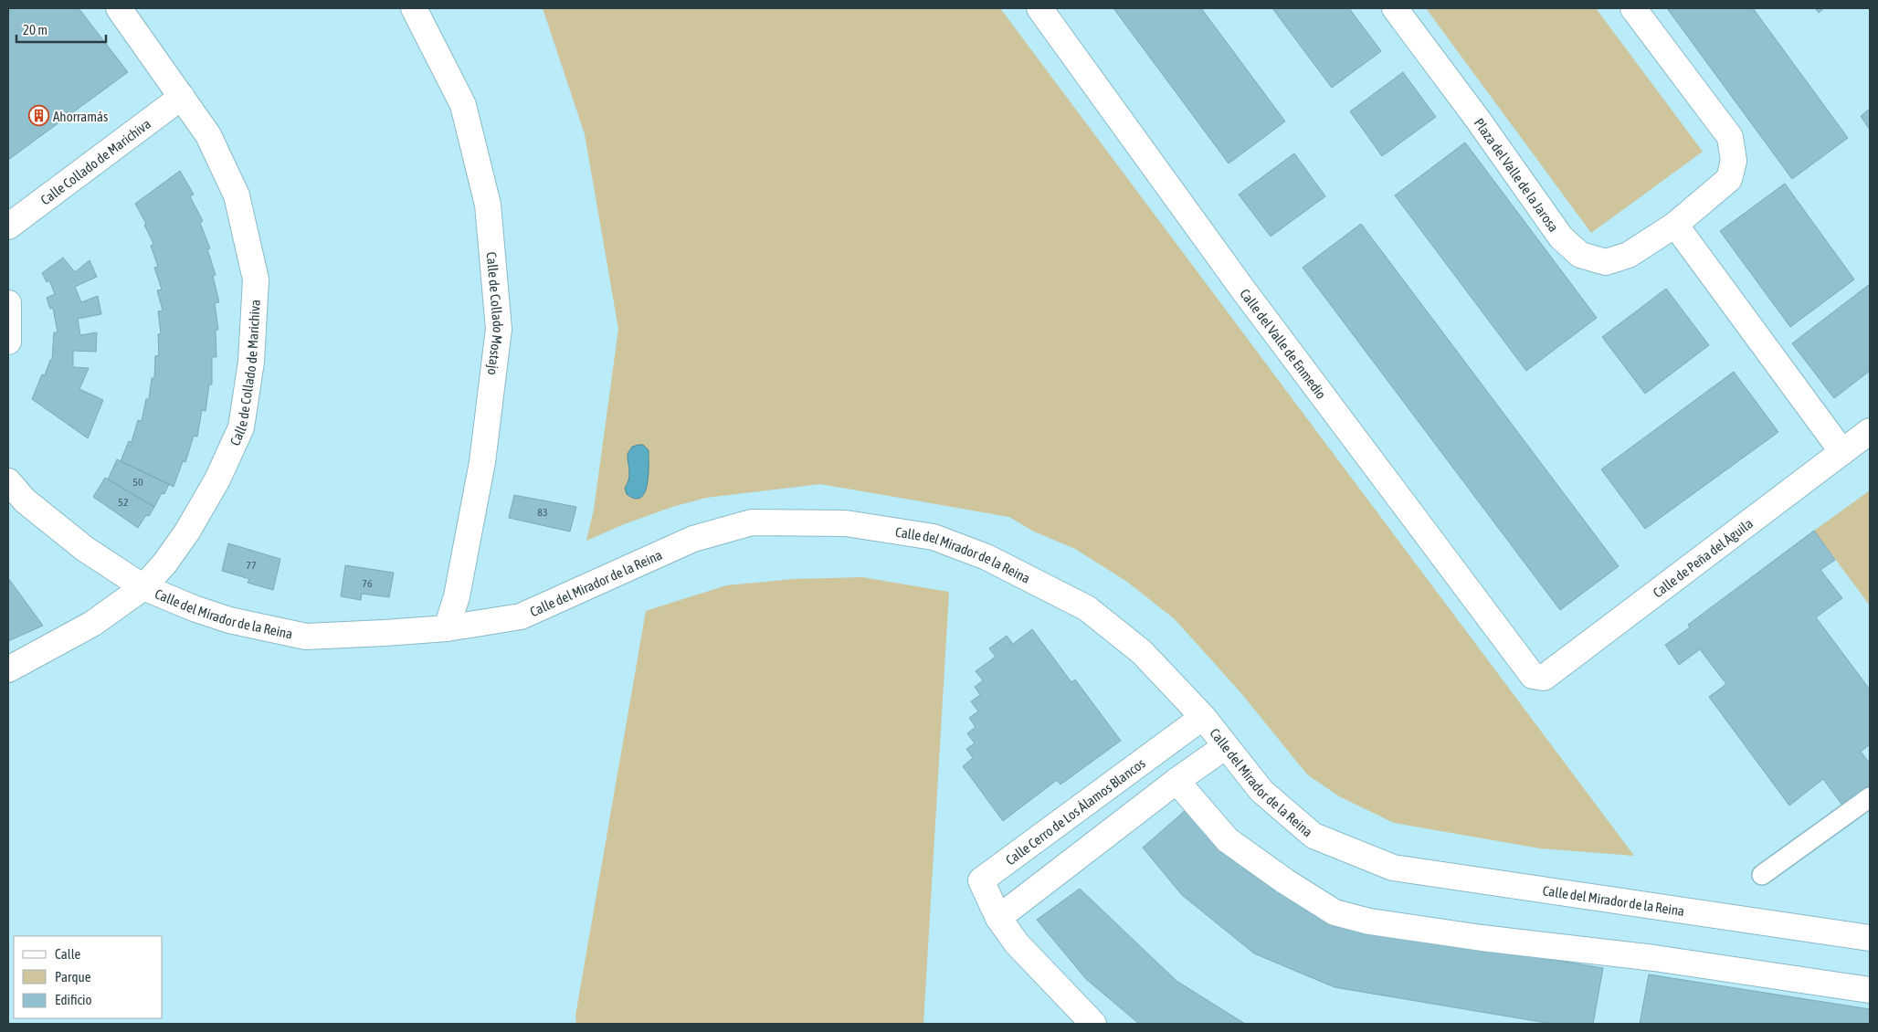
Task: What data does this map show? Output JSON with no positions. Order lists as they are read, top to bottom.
{
  "streets": {
    "street": [
      "Calle Collado de Marichiva",
      "Plaza del Valle de la Jarosa",
      "Calle de Collado Mostajo",
      "Calle del Valle de Enmedio",
      "Calle de Collado de Marichiva",
      "Calle del Mirador de la Reina",
      "Calle de Peña del Águila",
      "Calle Cerro de Los Álamos Blancos"
    ]
  },
  "crossings": [
    ["Calle Collado de Marichiva", "Calle de Collado de Marichiva"],
    ["Calle de Collado Mostajo", "Calle del Mirador de la Reina"],
    ["Calle del Valle de Enmedio", "Calle de Peña del Águila"],
    ["Calle de Collado de Marichiva", "Calle del Mirador de la Reina"],
    ["Calle del Mirador de la Reina", "Calle Cerro de Los Álamos Blancos"]
  ],
  "places": {
    "building": ["Ahorramás"]
  },
  "house_numbers": [
    "50",
    "52",
    "83",
    "77",
    "76"
  ],
  "legend": ["Calle", "Parque", "Edificio"],
  "scale_bar": "20 m"
}
